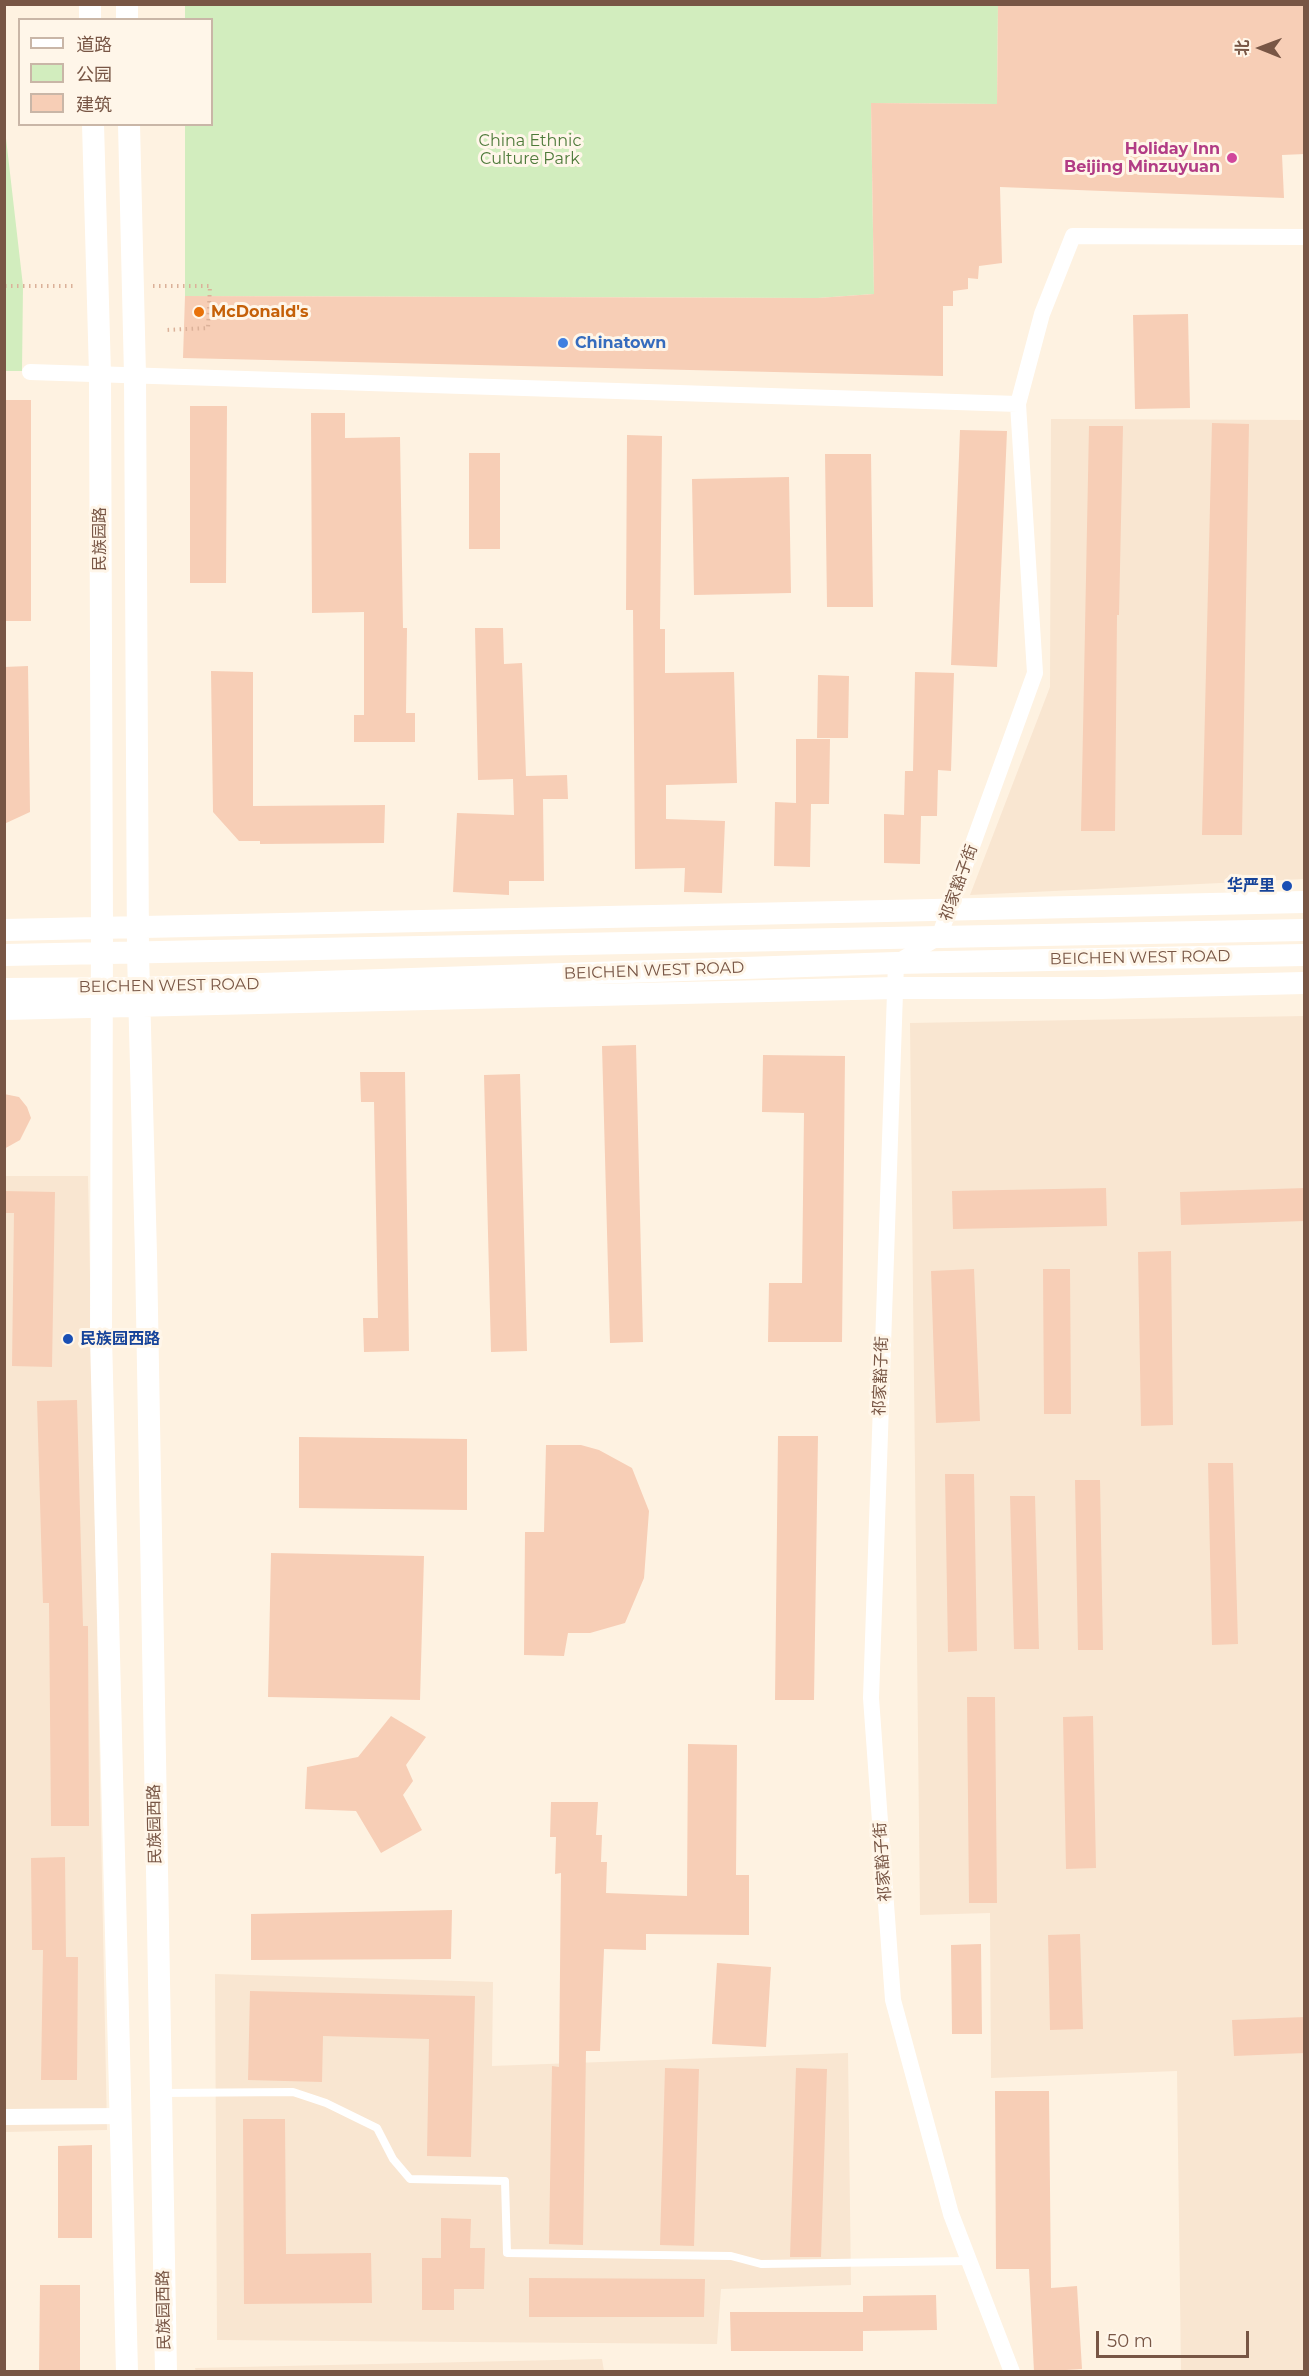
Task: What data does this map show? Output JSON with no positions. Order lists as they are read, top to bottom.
{
  "streets": {
    "main road": ["民族园路", "BEICHEN WEST ROAD", "民族园西路"],
    "street": ["祁家豁子街"]
  },
  "crossings": [
    ["民族园路", "BEICHEN WEST ROAD"],
    ["祁家豁子街", "BEICHEN WEST ROAD"],
    ["BEICHEN WEST ROAD", "民族园西路"]
  ],
  "parks": ["China Ethnic Culture Park"],
  "places": [
    "Holiday Inn Beijing Minzuyuan",
    "McDonald's",
    "Chinatown",
    "华严里",
    "民族园西路"
  ],
  "legend": ["道路", "公园", "建筑"],
  "scale_bar": "50 m",
  "north": "left"
}
